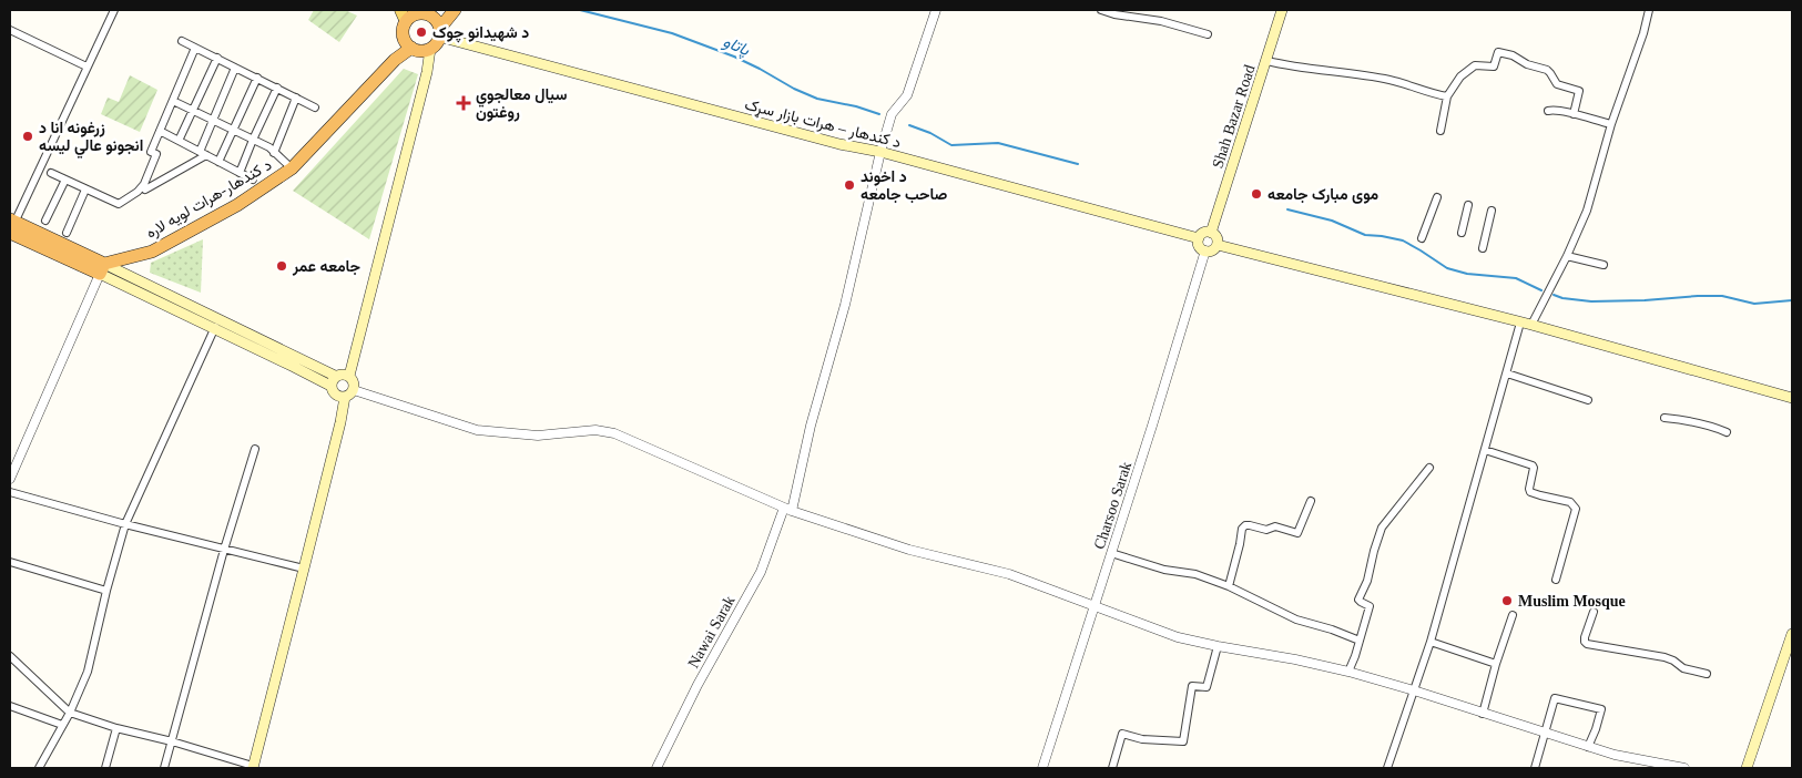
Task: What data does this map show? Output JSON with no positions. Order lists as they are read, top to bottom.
{
  "streets": {
    "highway": ["د کندهار-هرات لويه لاره"],
    "main road": ["Shah Bazar Road", "د کندهار – هرات بازار سړک"],
    "street": ["Charsoo Sarak", "Nawai Sarak"]
  },
  "crossings": [
    ["Shah Bazar Road", "د کندهار – هرات بازار سړک"],
    ["Shah Bazar Road", "Charsoo Sarak"],
    ["د کندهار – هرات بازار سړک", "د کندهار-هرات لويه لاره"],
    ["د کندهار – هرات بازار سړک", "Charsoo Sarak"],
    ["د کندهار – هرات بازار سړک", "Nawai Sarak"]
  ],
  "water": ["پاتاو"],
  "places": {
    "other": [
      "د شهيدانو چوک",
      "زرغونه انا د انجونو عالي لیسه",
      "د اخوند صاحب جامعه",
      "موی مبارک جامعه",
      "جامعه عمر",
      "Muslim Mosque"
    ],
    "health": ["سيال معالجوي روغتون"]
  }
}
